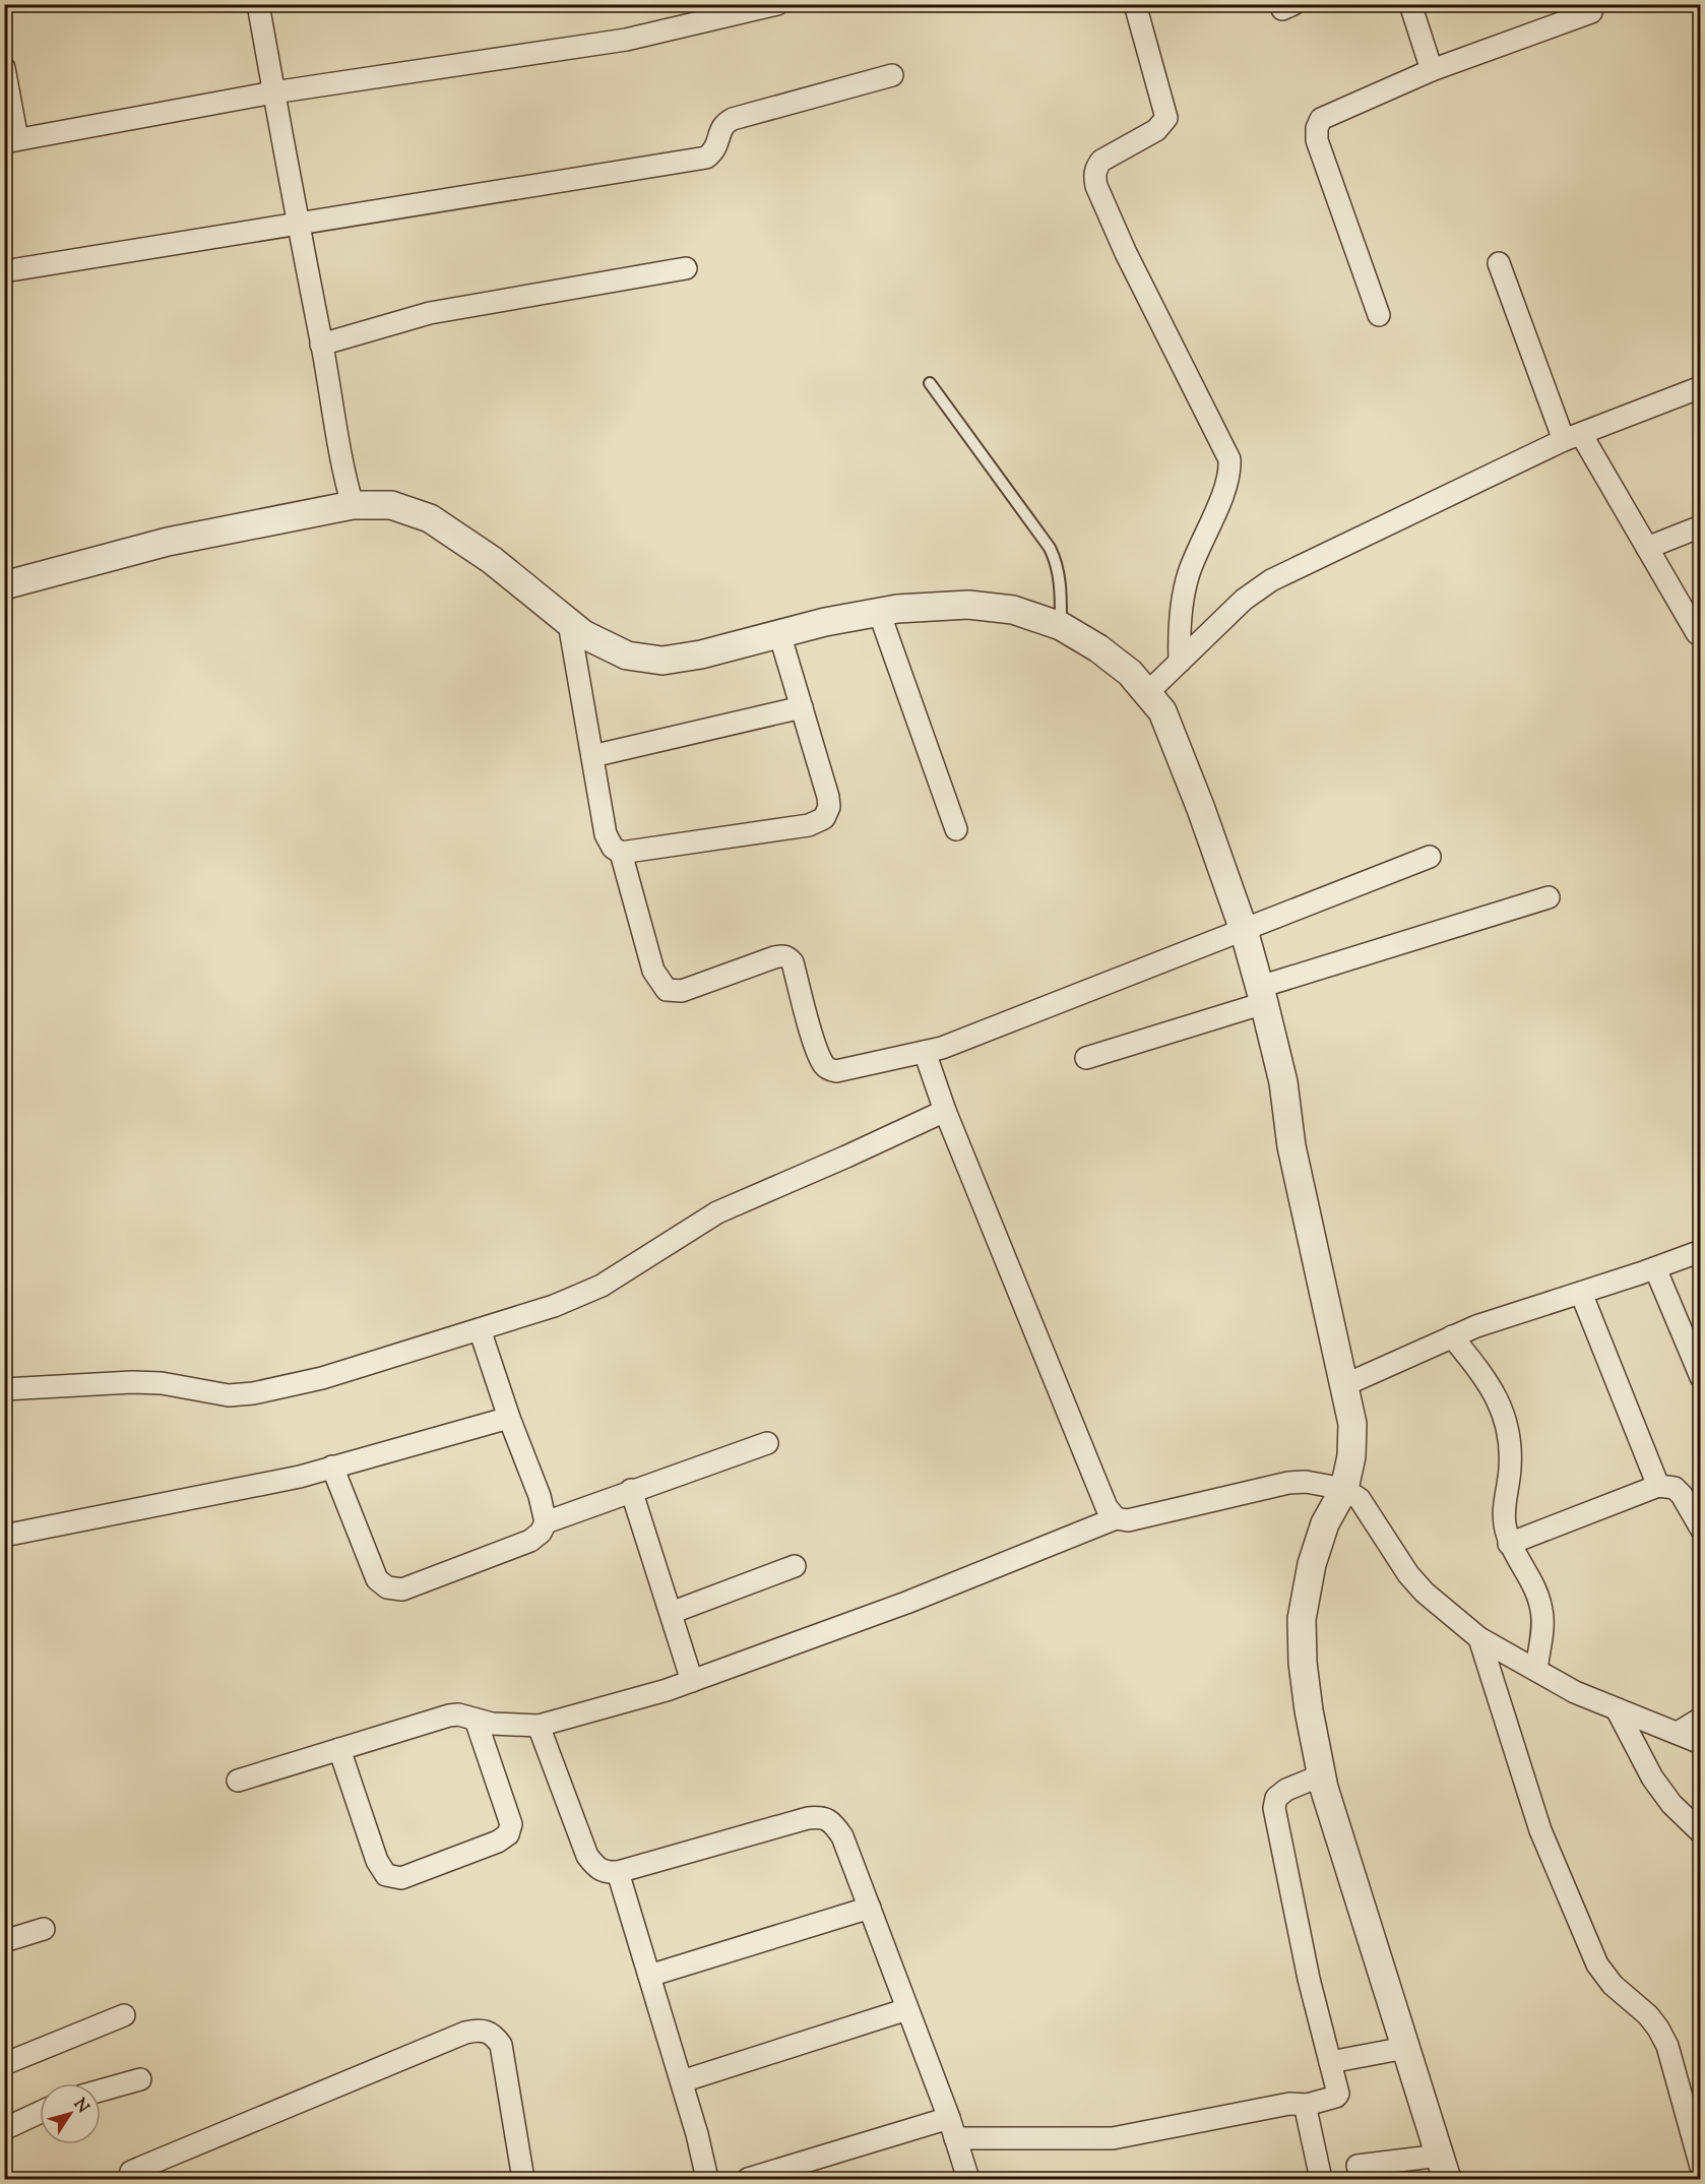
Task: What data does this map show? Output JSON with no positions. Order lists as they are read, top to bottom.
{
  "north": "top right"
}
